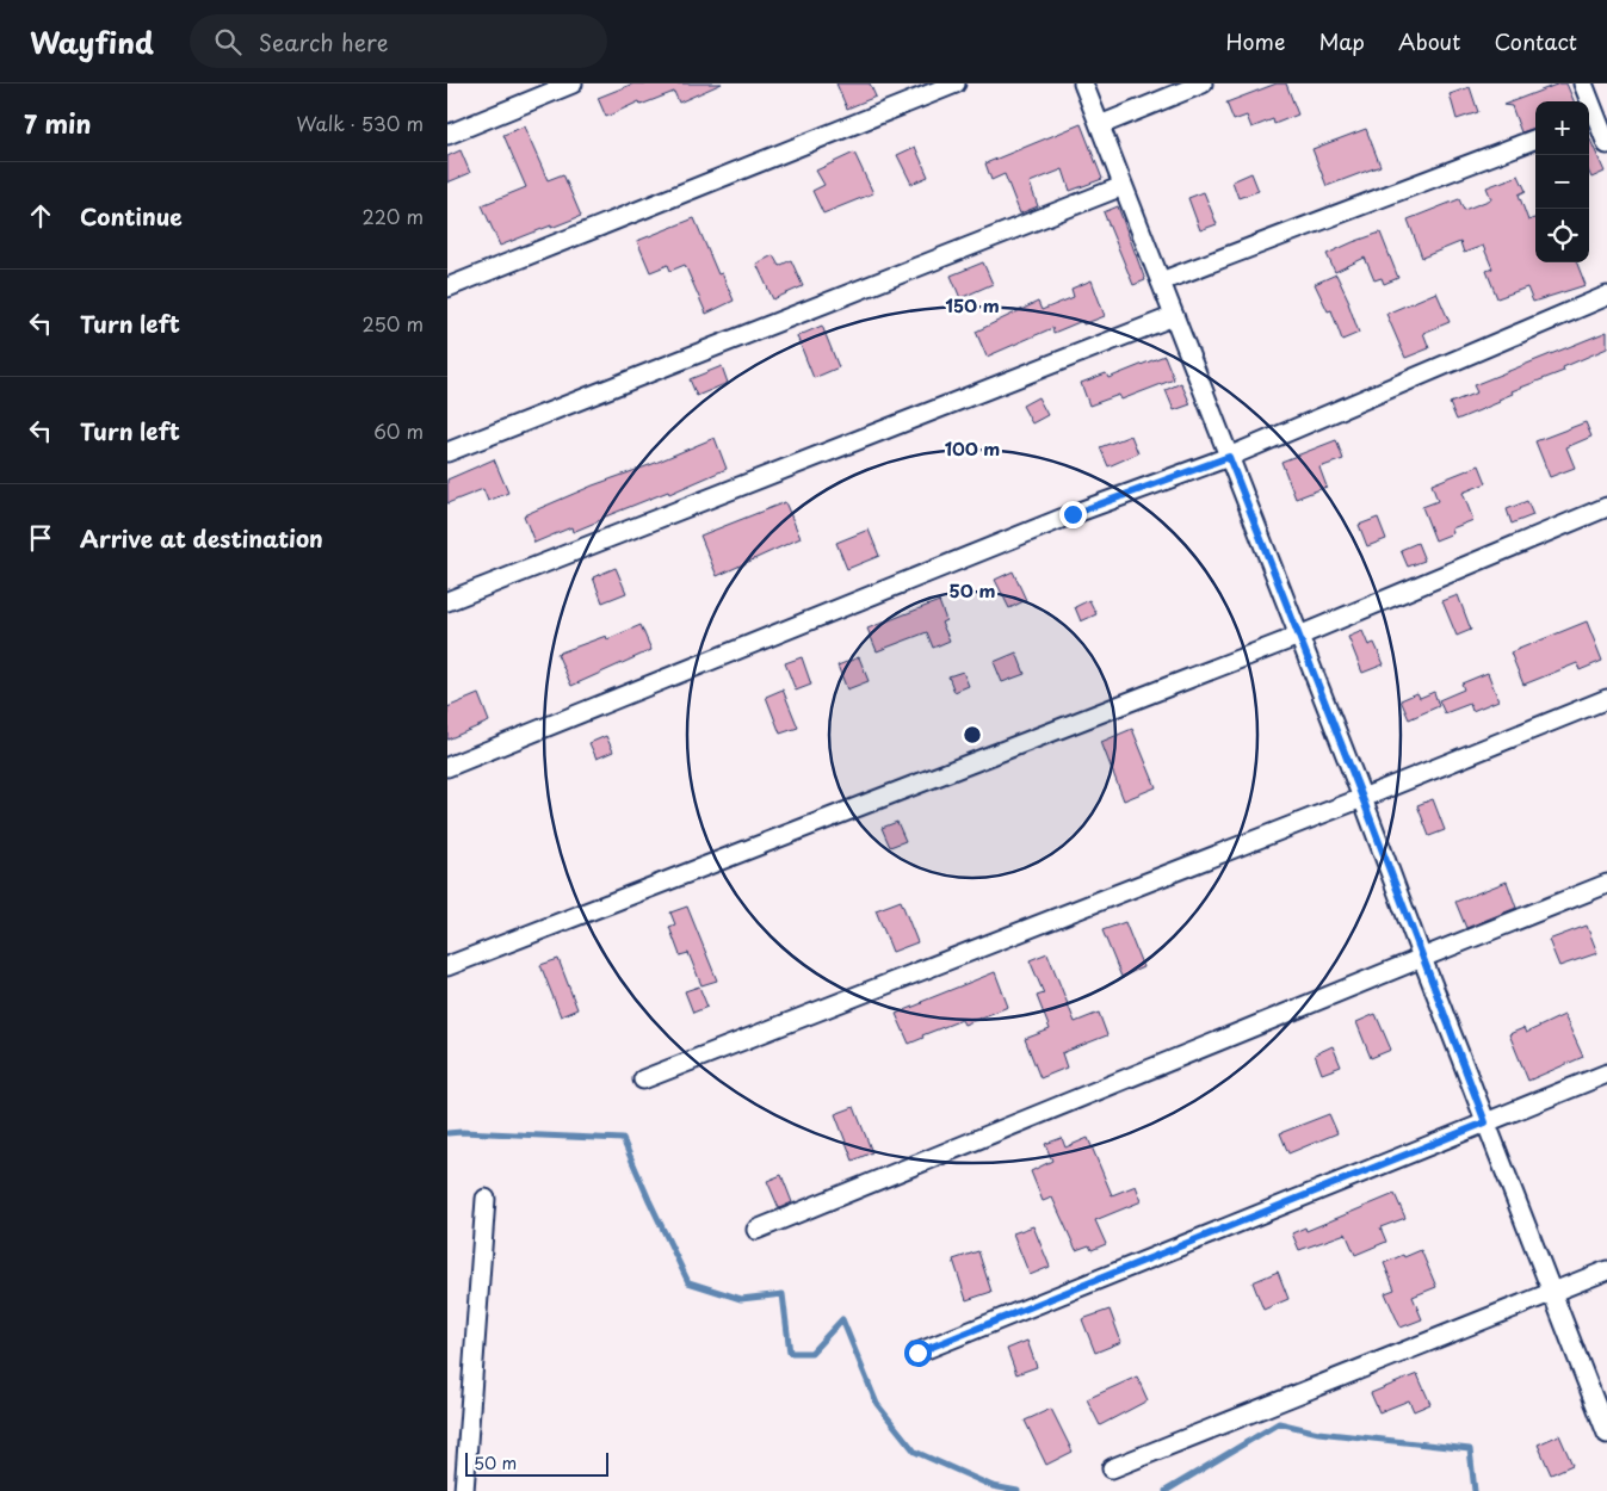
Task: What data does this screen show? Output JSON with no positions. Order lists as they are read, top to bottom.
{
  "scale_bar": "50 m",
  "page": {
    "header": "Wayfind",
    "search": "Search here",
    "nav": [
      "Home",
      "Map",
      "About",
      "Contact"
    ],
    "heading": ["7 min", "Walk · 530 m"],
    "map_buttons": ["+", "−"],
    "list": [
      ["Continue", "220 m"],
      ["Turn left", "250 m"],
      ["Turn left", "60 m"],
      "Arrive at destination"
    ],
    "scale": "50 m"
  },
  "rings": ["150 m", "100 m", "50 m"]
}
